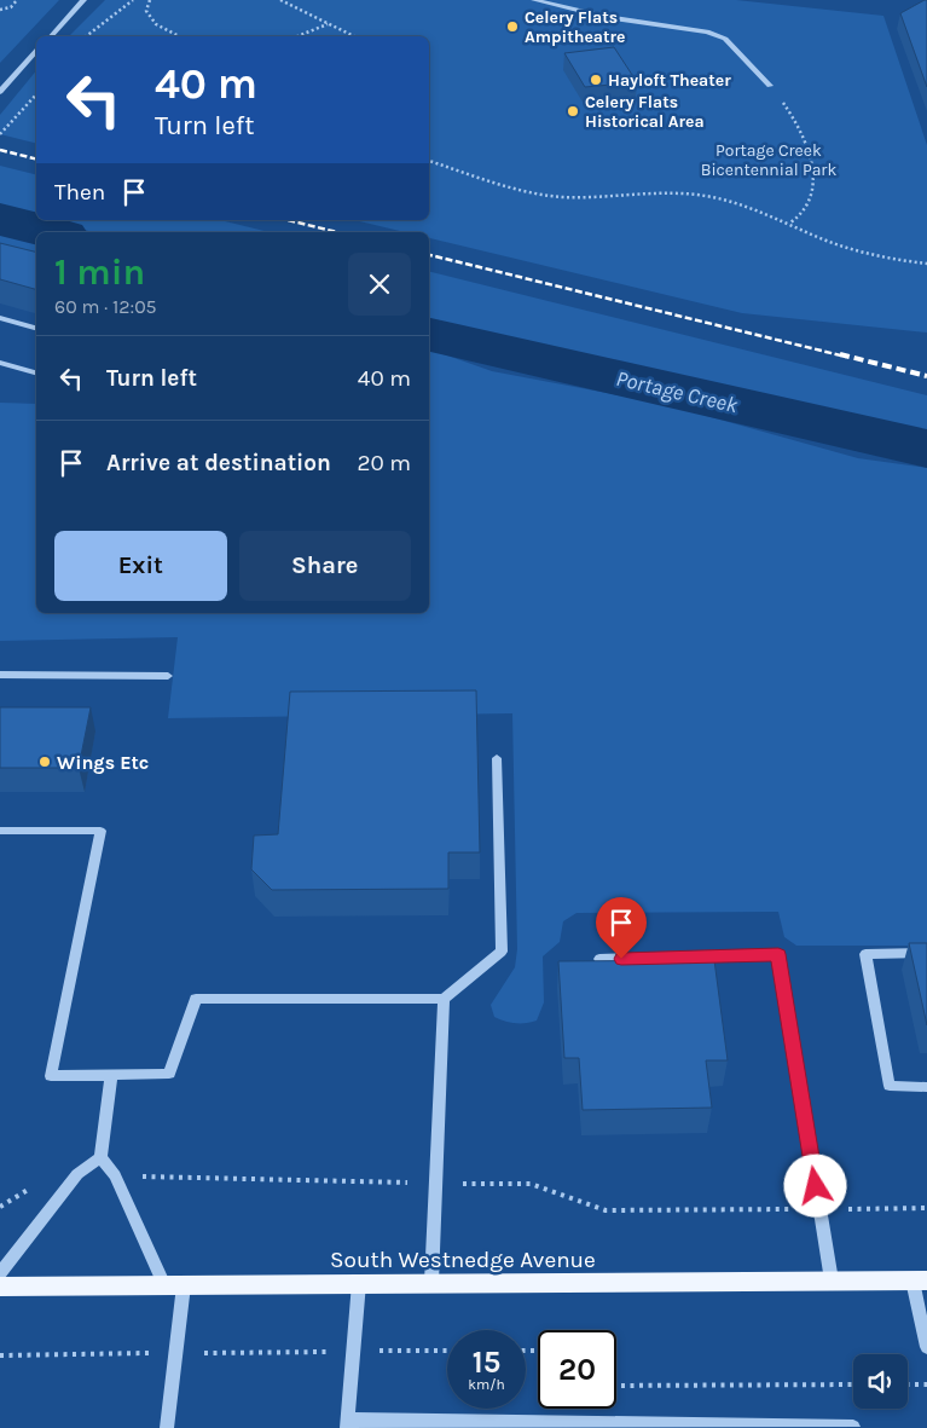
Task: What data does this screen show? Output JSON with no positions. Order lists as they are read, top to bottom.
{
  "streets": {
    "main road": ["South Westnedge Avenue"]
  },
  "water": ["Portage Creek"],
  "parks": ["Portage Creek Bicentennial Park"],
  "places": [
    "Celery Flats Ampitheatre",
    "Hayloft Theater",
    "Celery Flats Historical Area",
    "Wings Etc"
  ],
  "page": {
    "turn": ["40 m", "Turn left"],
    "then": "Then",
    "heading": ["1 min", "60 m · 12:05"],
    "list": [
      {
        "name": "Turn left",
        "value": "40 m"
      },
      {
        "name": "Arrive at destination",
        "value": "20 m"
      }
    ],
    "buttons": ["Exit", "Share"],
    "speed": "15 km/h",
    "limit": "20"
  }
}
